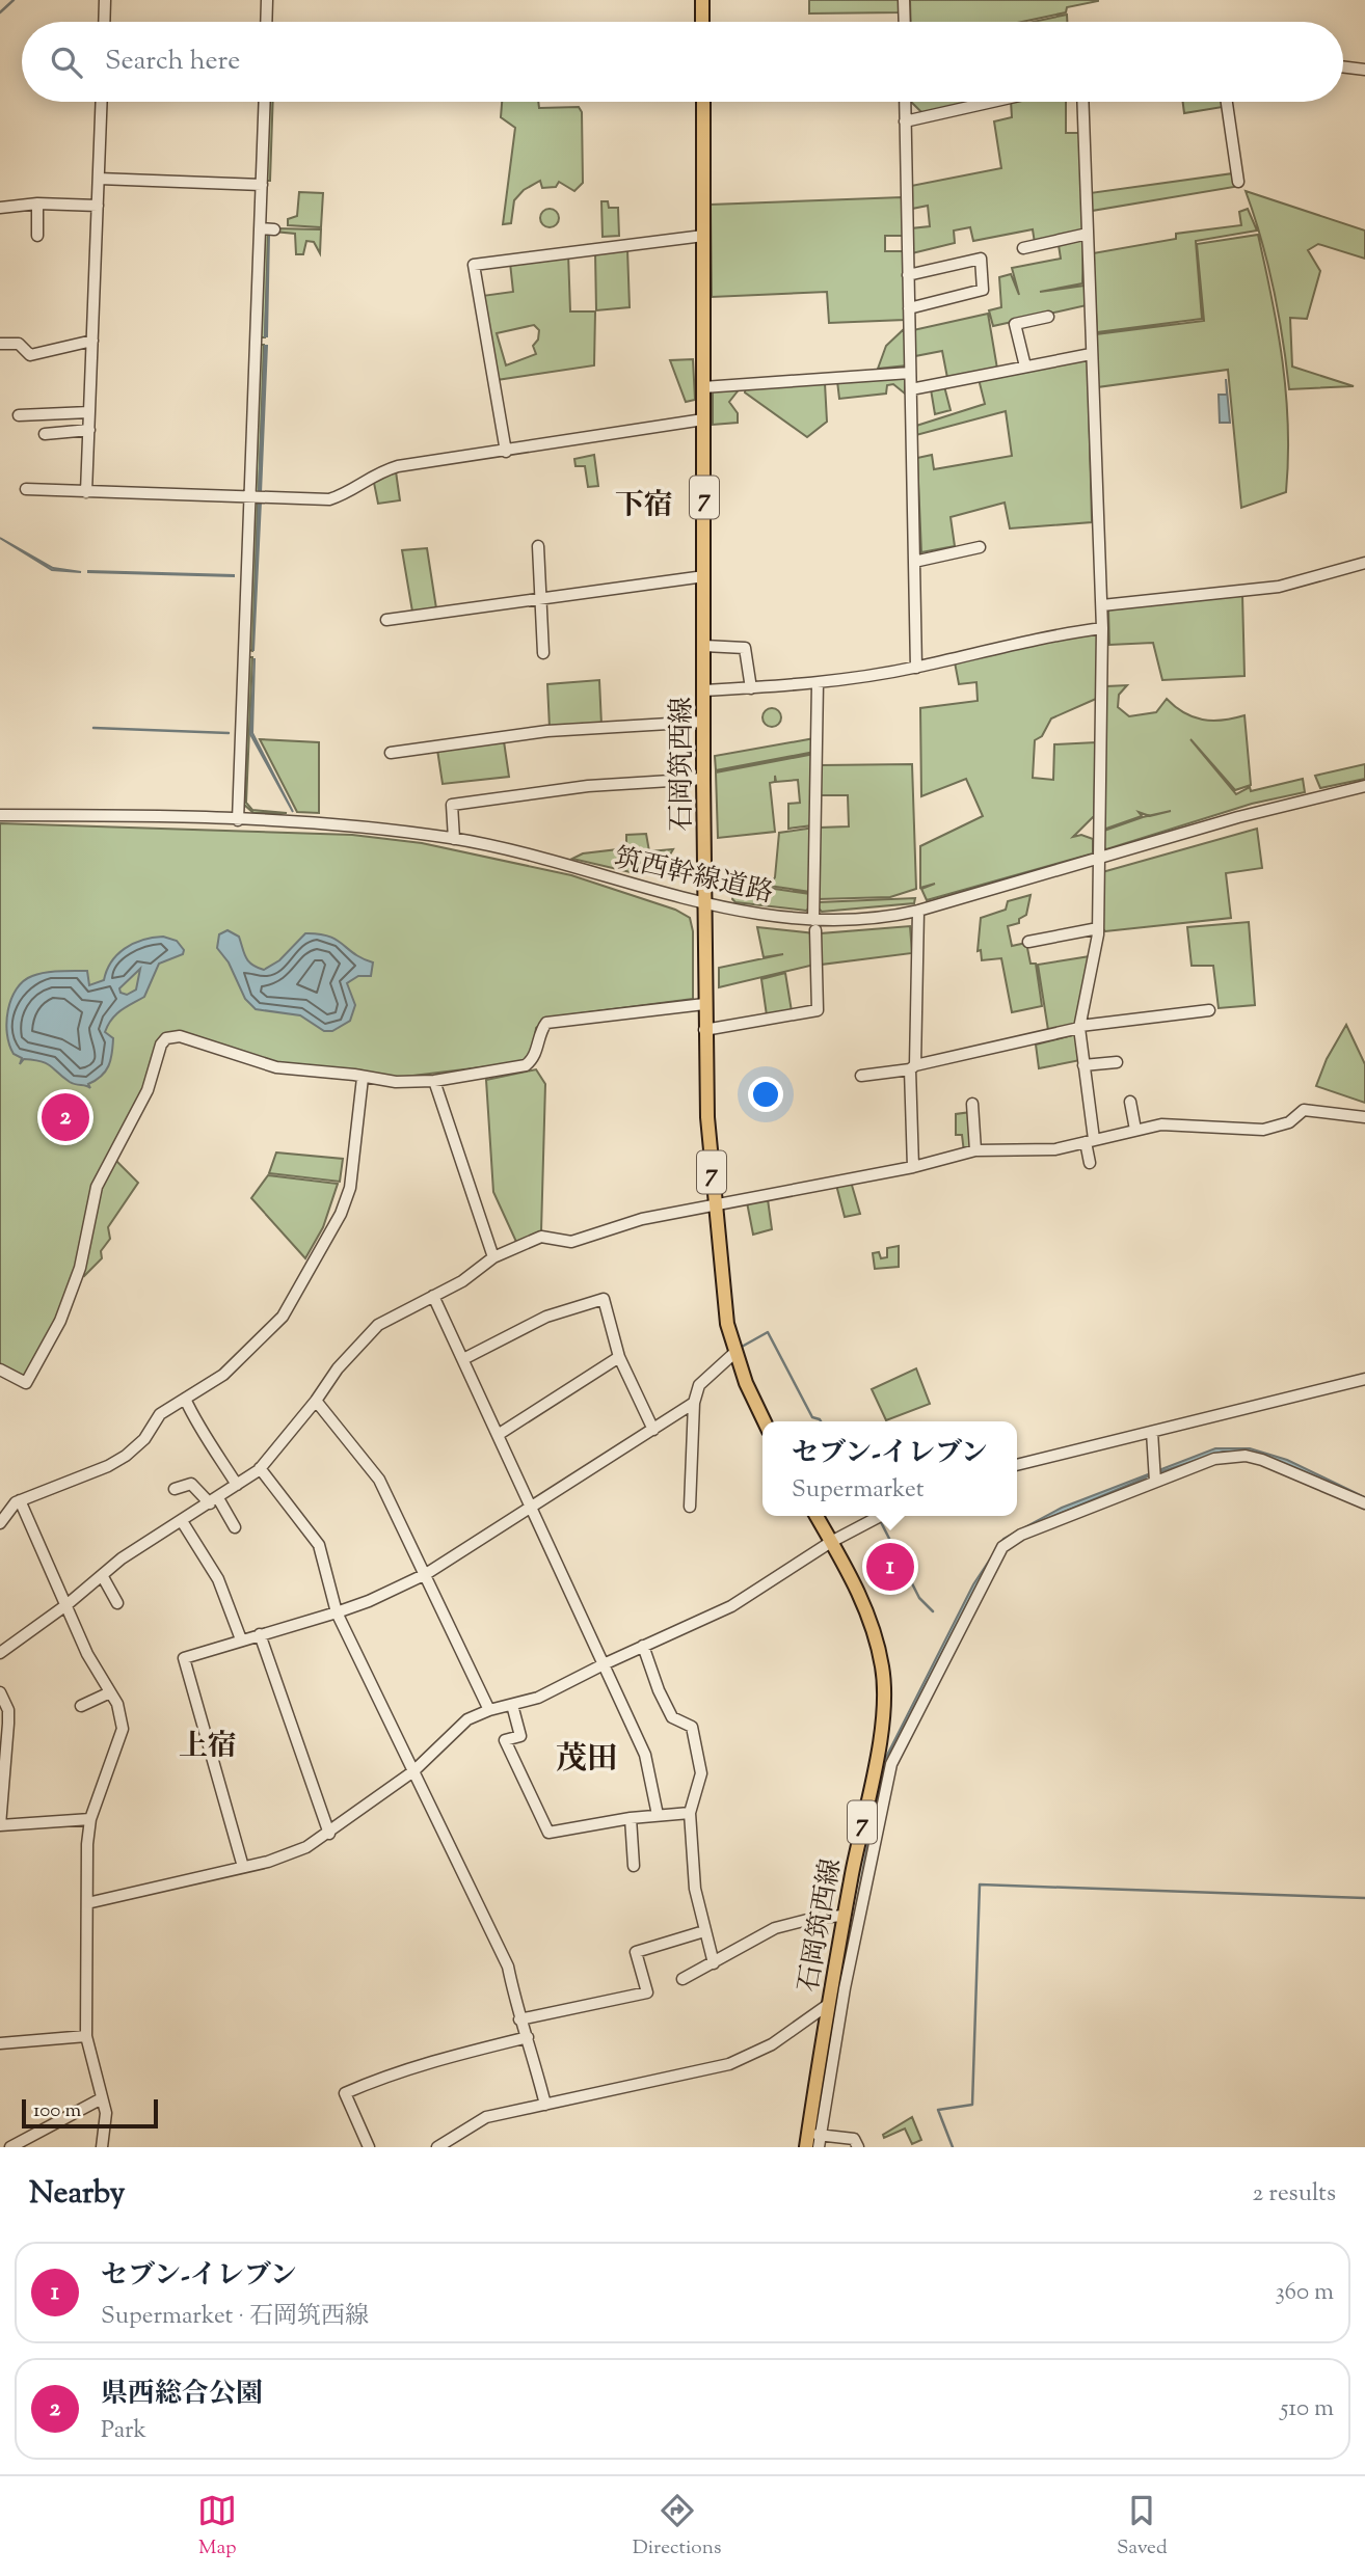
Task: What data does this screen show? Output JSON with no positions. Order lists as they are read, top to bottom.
{
  "streets": {
    "main road": ["7", "石岡筑西線"],
    "street": ["筑西幹線道路"]
  },
  "crossings": [
    ["石岡筑西線", "筑西幹線道路"]
  ],
  "districts": ["下宿", "上宿", "茂田"],
  "scale_bar": "100 m",
  "page": {
    "search": "Search here",
    "pins": ["2", "1"],
    "popup": ["セブン-イレブン", "Supermarket"],
    "scale": "100 m",
    "heading": ["Nearby", "2 results"],
    "list": [
      {
        "mark": "1",
        "name": "セブン-イレブン",
        "note": "Supermarket · 石岡筑西線",
        "value": "360 m"
      },
      {
        "mark": "2",
        "name": "県西総合公園",
        "note": "Park",
        "value": "510 m"
      }
    ],
    "nav": ["Map", "Directions", "Saved"]
  }
}
